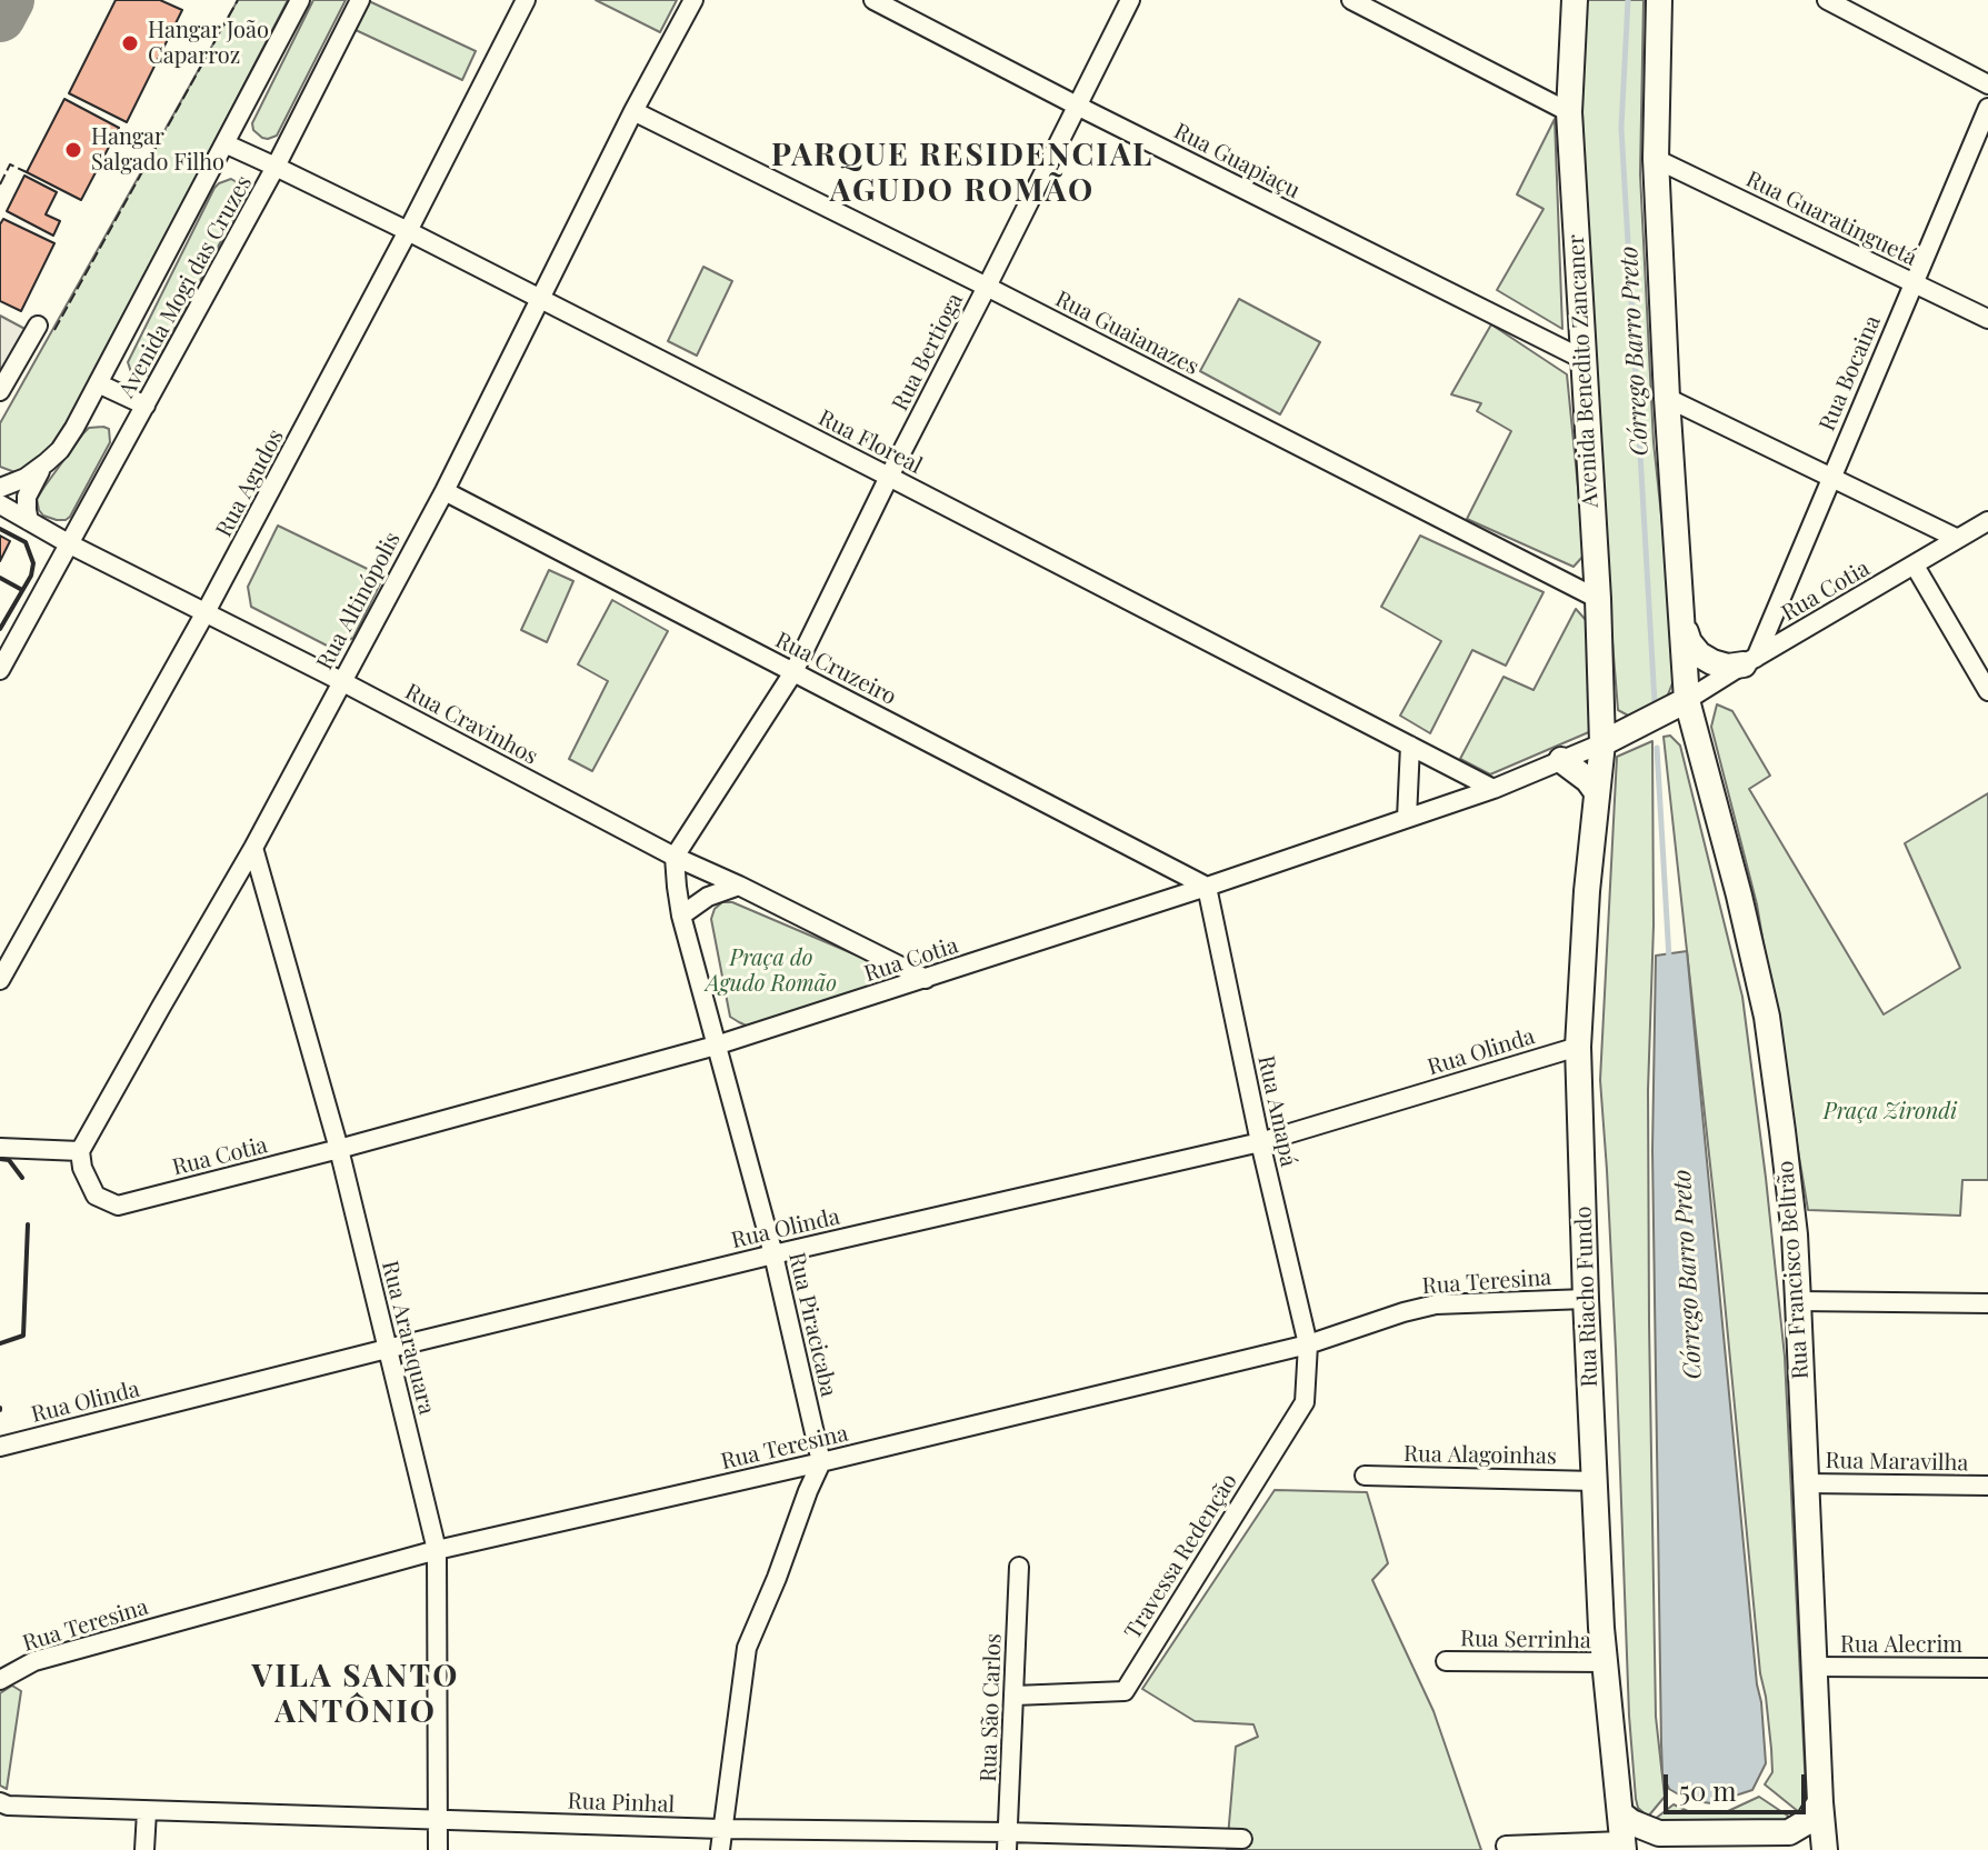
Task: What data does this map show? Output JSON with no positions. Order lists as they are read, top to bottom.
{
  "streets": {
    "main road": ["Avenida Benedito Zancaner", "Rua Francisco Beltrão", "Rua Riacho Fundo"],
    "street": [
      "Rua Guapiaçu",
      "Rua Guaratinguetá",
      "Avenida Mogi das Cruzes",
      "Rua Guaianazes",
      "Rua Bertioga",
      "Rua Bocaina",
      "Rua Floreal",
      "Rua Agudos",
      "Rua Cotia",
      "Rua Altinópolis",
      "Rua Cruzeiro",
      "Rua Cravinhos",
      "Rua Olinda",
      "Rua Amapá",
      "Rua Teresina",
      "Rua Piracicaba",
      "Rua Araraquara",
      "Rua Alagoinhas",
      "Rua Maravilha",
      "Travessa Redenção",
      "Rua Serrinha",
      "Rua Alecrim",
      "Rua São Carlos",
      "Rua Pinhal"
    ]
  },
  "crossings": [
    ["Rua Guapiaçu", "Rua Bertioga"],
    ["Rua Guapiaçu", "Avenida Benedito Zancaner"],
    ["Rua Guaratinguetá", "Rua Bocaina"],
    ["Avenida Mogi das Cruzes", "Rua Floreal"],
    ["Avenida Mogi das Cruzes", "Rua Cravinhos"],
    ["Rua Guaianazes", "Rua Bertioga"],
    ["Rua Guaianazes", "Avenida Benedito Zancaner"],
    ["Rua Guaianazes", "Rua Altinópolis"],
    ["Rua Bertioga", "Rua Floreal"],
    ["Rua Bertioga", "Rua Cruzeiro"],
    ["Rua Bertioga", "Rua Cravinhos"],
    ["Rua Bertioga", "Rua Piracicaba"],
    ["Avenida Benedito Zancaner", "Rua Cotia"],
    ["Avenida Benedito Zancaner", "Rua Riacho Fundo"],
    ["Rua Bocaina", "Rua Cotia"],
    ["Rua Floreal", "Rua Agudos"],
    ["Rua Floreal", "Rua Cotia"],
    ["Rua Floreal", "Rua Altinópolis"],
    ["Rua Agudos", "Rua Cravinhos"],
    ["Rua Cotia", "Rua Altinópolis"],
    ["Rua Cotia", "Rua Cruzeiro"],
    ["Rua Cotia", "Rua Cravinhos"],
    ["Rua Cotia", "Rua Amapá"],
    ["Rua Cotia", "Rua Francisco Beltrão"],
    ["Rua Cotia", "Rua Riacho Fundo"],
    ["Rua Cotia", "Rua Piracicaba"],
    ["Rua Cotia", "Rua Araraquara"],
    ["Rua Altinópolis", "Rua Cruzeiro"],
    ["Rua Altinópolis", "Rua Cravinhos"],
    ["Rua Altinópolis", "Rua Araraquara"],
    ["Rua Cruzeiro", "Rua Amapá"],
    ["Rua Cravinhos", "Rua Piracicaba"],
    ["Rua Olinda", "Rua Amapá"],
    ["Rua Olinda", "Rua Riacho Fundo"],
    ["Rua Olinda", "Rua Piracicaba"],
    ["Rua Olinda", "Rua Araraquara"],
    ["Rua Amapá", "Rua Teresina"],
    ["Rua Amapá", "Travessa Redenção"],
    ["Rua Francisco Beltrão", "Rua Maravilha"],
    ["Rua Francisco Beltrão", "Rua Alecrim"],
    ["Rua Teresina", "Rua Riacho Fundo"],
    ["Rua Teresina", "Rua Piracicaba"],
    ["Rua Teresina", "Rua Araraquara"],
    ["Rua Teresina", "Travessa Redenção"],
    ["Rua Riacho Fundo", "Rua Alagoinhas"],
    ["Rua Riacho Fundo", "Rua Serrinha"],
    ["Rua Araraquara", "Rua Pinhal"],
    ["Travessa Redenção", "Rua São Carlos"],
    ["Rua São Carlos", "Rua Pinhal"]
  ],
  "districts": ["PARQUE RESIDENCIAL AGUDO ROMÃO", "VILA SANTO ANTÔNIO"],
  "water": ["Córrego Barro Preto"],
  "parks": ["Praça do Agudo Romão", "Praça Zirondi"],
  "places": ["Hangar João Caparroz", "Hangar Salgado Filho"],
  "scale_bar": "50 m"
}
